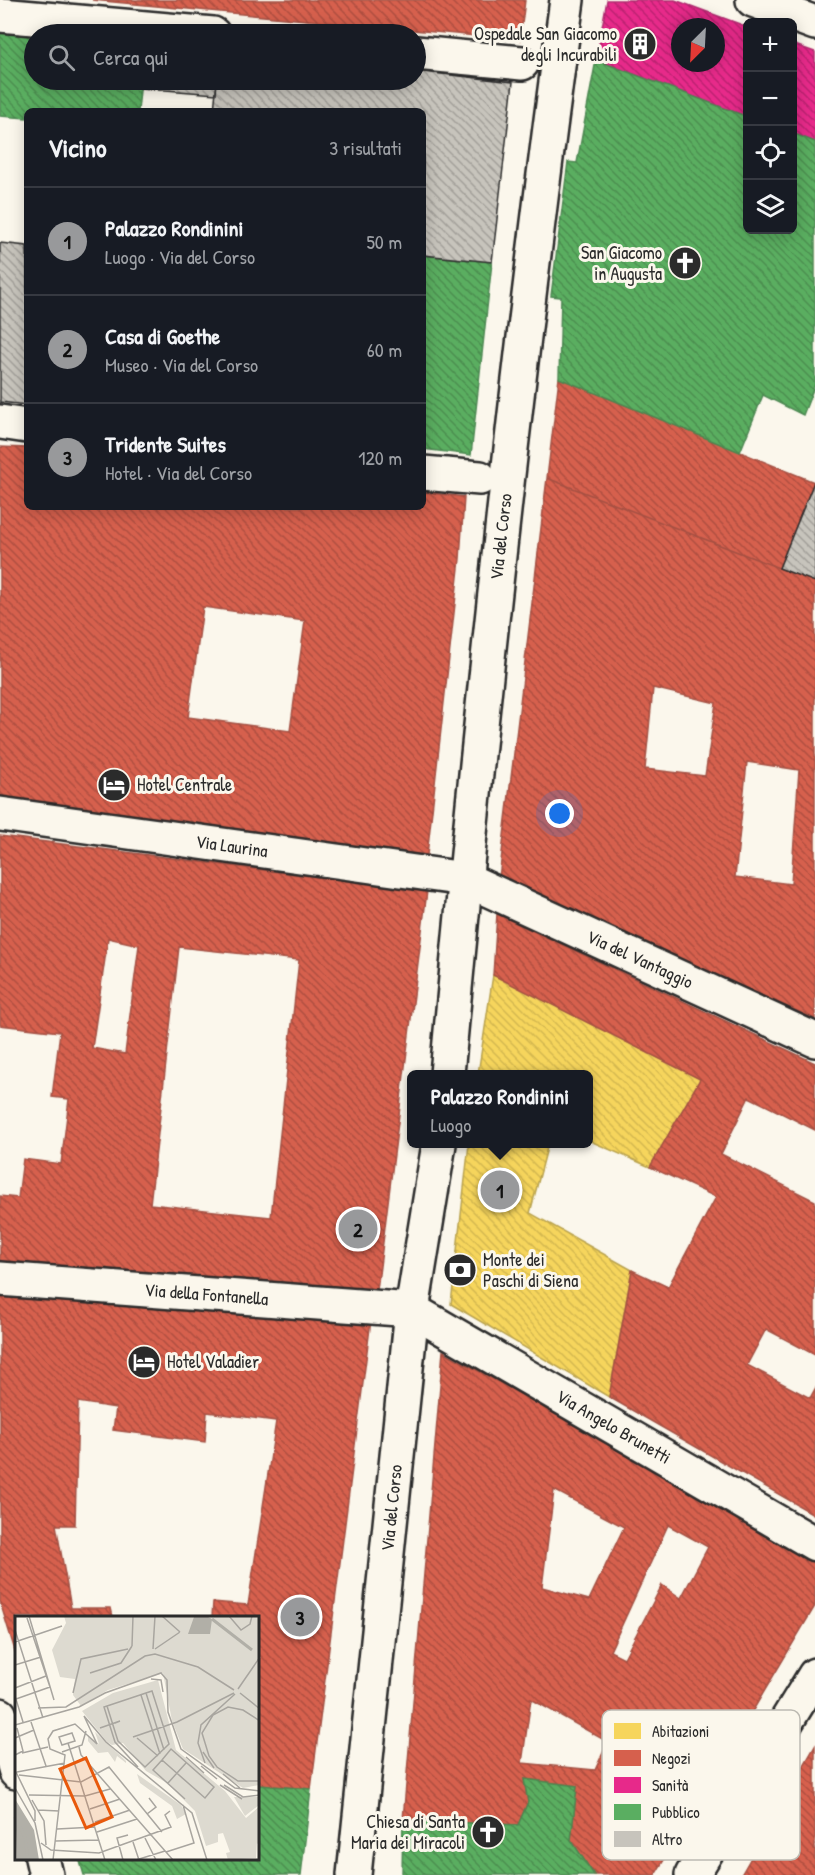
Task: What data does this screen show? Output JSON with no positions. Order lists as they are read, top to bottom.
{
  "streets": {
    "street": [
      "Via del Corso",
      "Via Laurina",
      "Via del Vantaggio",
      "Via della Fontanella",
      "Via Angelo Brunetti"
    ]
  },
  "crossings": [
    ["Via del Corso", "Via Laurina"],
    ["Via del Corso", "Via del Vantaggio"],
    ["Via del Corso", "Via della Fontanella"],
    ["Via del Corso", "Via Angelo Brunetti"],
    ["Via Laurina", "Via del Vantaggio"],
    ["Via della Fontanella", "Via Angelo Brunetti"]
  ],
  "places": {
    "building": ["Ospedale San Giacomo degli Incurabili"],
    "church": ["San Giacomo in Augusta", "Chiesa di Santa Maria dei Miracoli"],
    "hotel": ["Hotel Centrale", "Hotel Valadier"],
    "bank": ["Monte dei Paschi di Siena"]
  },
  "legend": [
    "Abitazioni",
    "Negozi",
    "Sanità",
    "Pubblico",
    "Altro"
  ],
  "north": "bottom left",
  "page": {
    "map_buttons": ["+", "−"],
    "search": "Cerca qui",
    "heading": ["Vicino", "3 risultati"],
    "list": [
      {
        "mark": "1",
        "name": "Palazzo Rondinini",
        "note": "Luogo · Via del Corso",
        "value": "50 m"
      },
      {
        "mark": "2",
        "name": "Casa di Goethe",
        "note": "Museo · Via del Corso",
        "value": "60 m"
      },
      {
        "mark": "3",
        "name": "Tridente Suites",
        "note": "Hotel · Via del Corso",
        "value": "120 m"
      }
    ],
    "popup": ["Palazzo Rondinini", "Luogo"],
    "pins": ["1", "2", "3"]
  }
}
